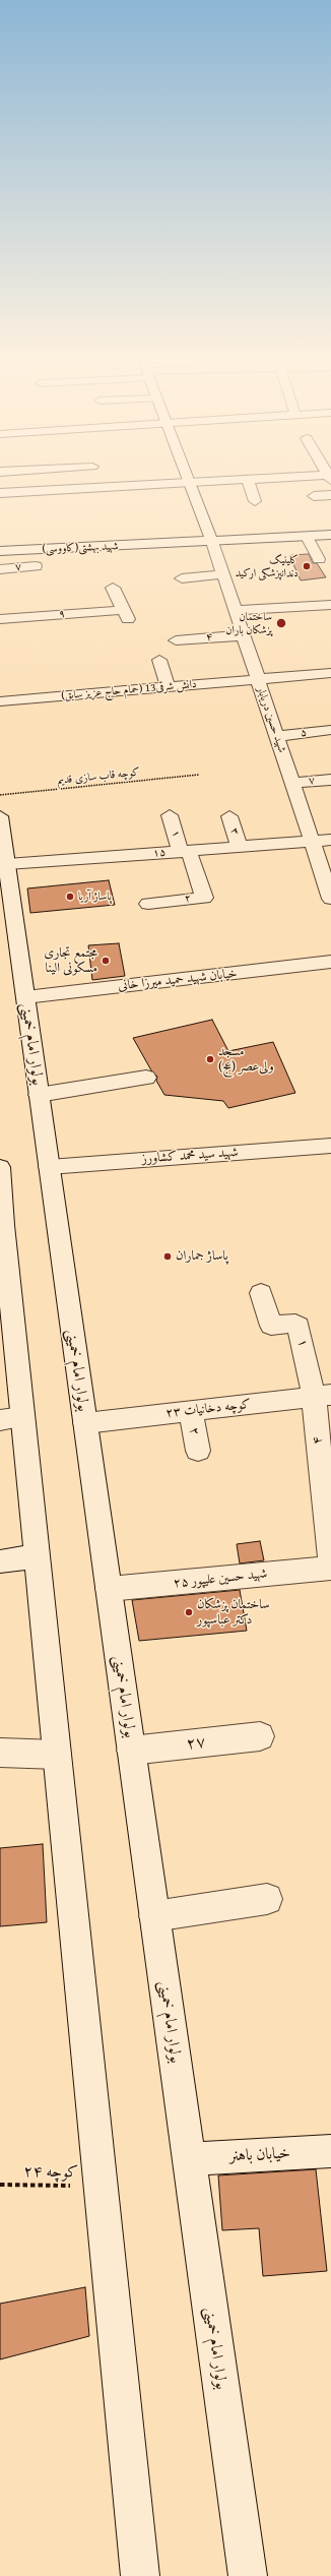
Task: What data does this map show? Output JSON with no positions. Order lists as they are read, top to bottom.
{
  "streets": {
    "street": [
      "شهید بهشتی(کاووسی)",
      "۷",
      "۹",
      "۴",
      "دانش شرقی13 (حمام حاج عزیز سابق)",
      "شهید حسین دریابار",
      "۵",
      "۳",
      "۱",
      "۱۵",
      "۲",
      "خیابان شهید حمید میرزا خانی",
      "بولوار امام خمینی",
      "شهید سید محمد کشاورز",
      "کوچه دخانیات ۲۳",
      "شهید حسین علیپور ۲۵",
      "۲۷",
      "خیابان باهنر"
    ],
    "path": ["کوچه قاب سازی قدیم", "کوچه ۲۴"]
  },
  "crossings": [
    ["شهید بهشتی(کاووسی)", "شهید حسین دریابار"],
    ["۷", "شهید حسین دریابار"],
    ["۴", "شهید حسین دریابار"],
    ["۴", "۱"],
    ["۴", "کوچه دخانیات ۲۳"],
    ["دانش شرقی13 (حمام حاج عزیز سابق)", "شهید حسین دریابار"],
    ["شهید حسین دریابار", "۵"],
    ["شهید حسین دریابار", "۱۵"],
    ["۳", "۱۵"],
    ["۱", "۱۵"],
    ["۱", "۲"],
    ["۱", "کوچه دخانیات ۲۳"],
    ["۱۵", "۲"],
    ["۱۵", "بولوار امام خمینی"],
    ["۲", "کوچه دخانیات ۲۳"],
    ["خیابان شهید حمید میرزا خانی", "بولوار امام خمینی"],
    ["بولوار امام خمینی", "شهید سید محمد کشاورز"],
    ["بولوار امام خمینی", "کوچه دخانیات ۲۳"],
    ["بولوار امام خمینی", "شهید حسین علیپور ۲۵"],
    ["بولوار امام خمینی", "۲۷"],
    ["بولوار امام خمینی", "خیابان باهنر"]
  ],
  "places": [
    "کلینیک دندانپزشکی ارکید",
    "ساختمان پزشکان باران",
    "پاساژ آریا",
    "مجتمع تجاری مسکونی الینا",
    "مسجد ولی‌عصر (عج)",
    "پاساژ جماران",
    "ساختمان پزشکان دکتر عباسپور"
  ]
}
